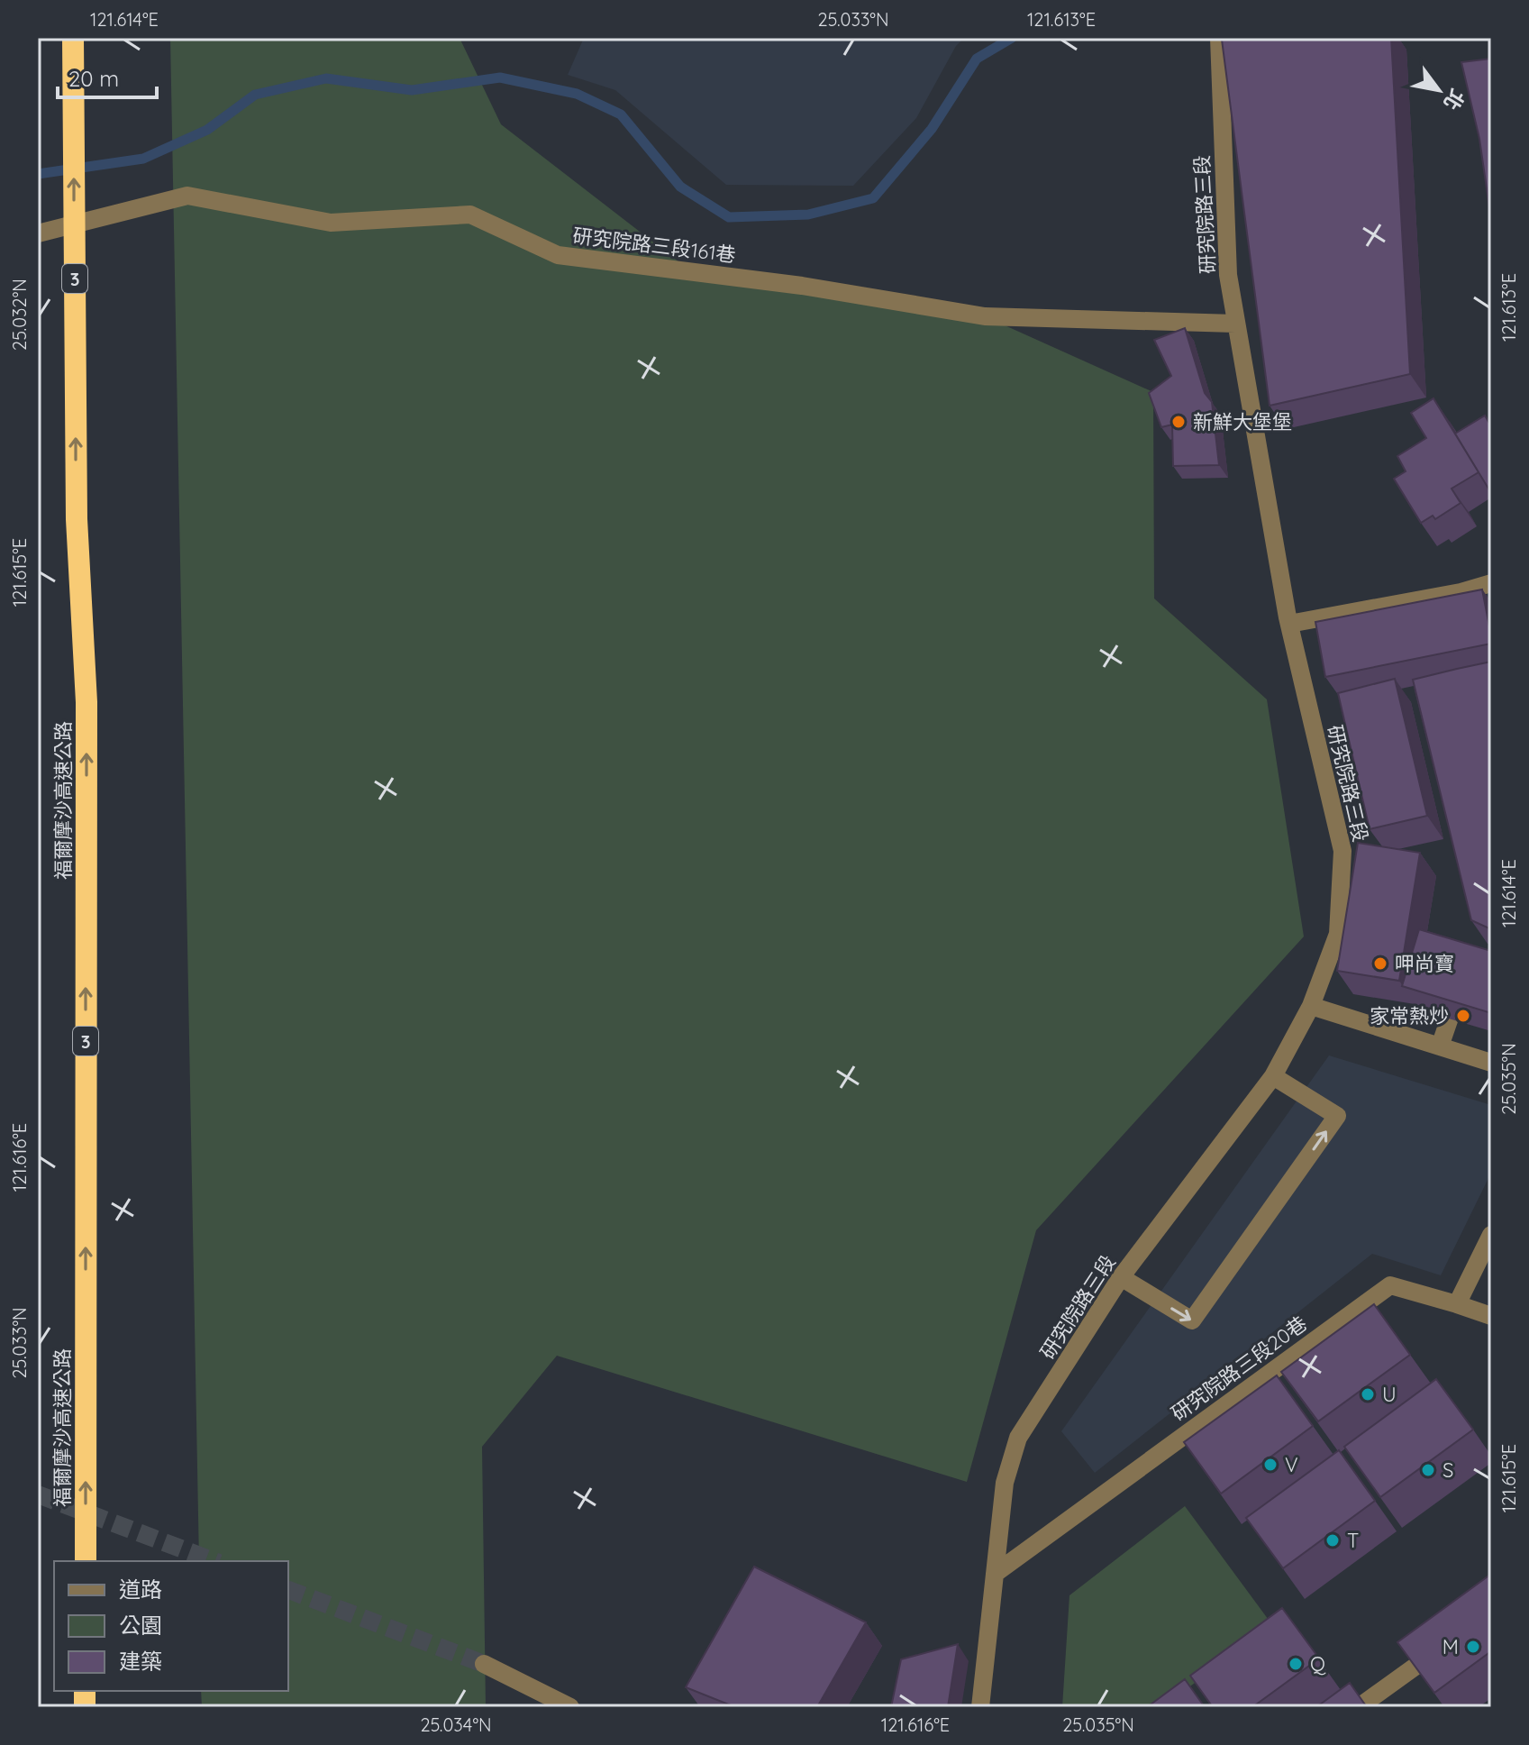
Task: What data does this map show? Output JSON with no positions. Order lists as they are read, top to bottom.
{
  "streets": {
    "highway": ["3", "福爾摩沙高速公路"],
    "street": ["研究院路三段", "研究院路三段161巷", "研究院路三段20巷"]
  },
  "crossings": [
    ["研究院路三段", "研究院路三段161巷"],
    ["研究院路三段", "研究院路三段20巷"]
  ],
  "one_way": ["福爾摩沙高速公路"],
  "places": [
    "新鮮大堡堡",
    "呷尚寶",
    "家常熱炒",
    "U",
    "V",
    "S",
    "T",
    "M",
    "Q"
  ],
  "legend": ["道路", "公園", "建築"],
  "scale_bar": "20 m",
  "north": "bottom right",
  "coordinates": [
    "121.614°E",
    "25.033°N",
    "121.613°E",
    "25.032°N",
    "121.615°E",
    "25.035°N",
    "121.616°E",
    "25.034°N"
  ]
}
